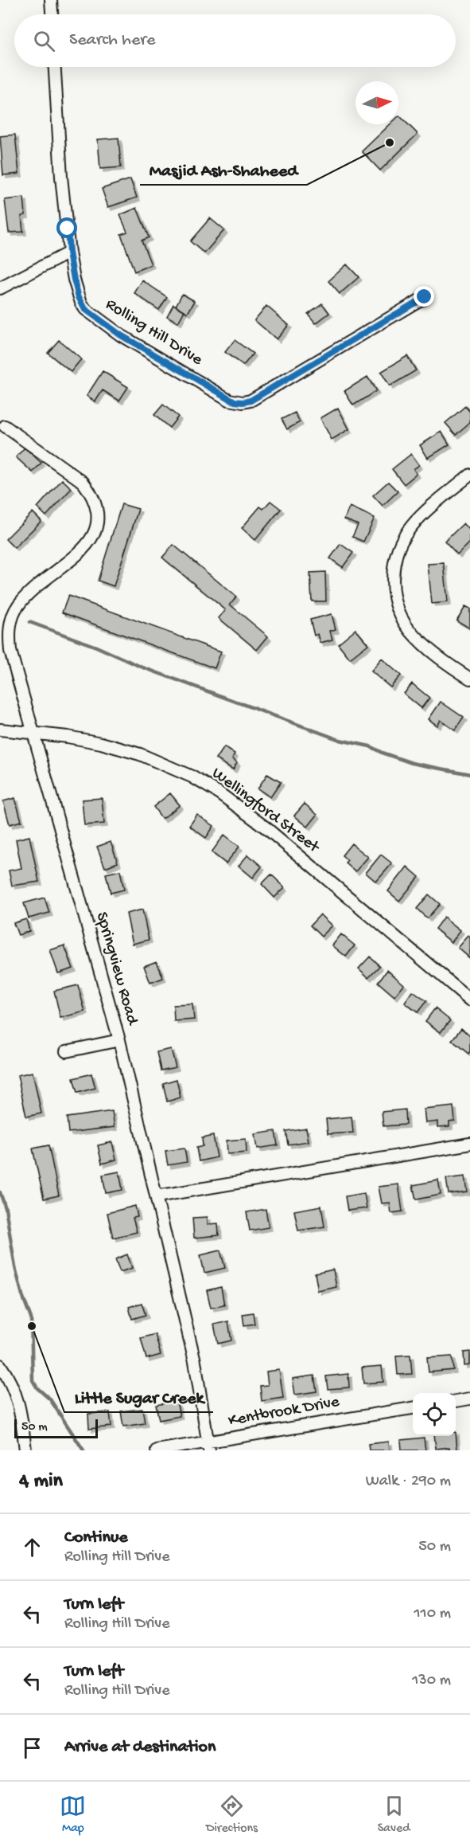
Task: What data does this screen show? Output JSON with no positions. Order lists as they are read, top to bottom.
{
  "streets": {
    "street": [
      "Rolling Hill Drive",
      "Wellingford Street",
      "Springview Road",
      "Kentbrook Drive"
    ]
  },
  "crossings": [
    ["Wellingford Street", "Springview Road"],
    ["Springview Road", "Kentbrook Drive"]
  ],
  "places": ["Masjid Ash-Shaheed", "Little Sugar Creek"],
  "scale_bar": "50 m",
  "north": "right",
  "page": {
    "search": "Search here",
    "scale": "50 m",
    "heading": ["4 min", "Walk · 290 m"],
    "list": [
      ["Continue", "Rolling Hill Drive", "50 m"],
      ["Turn left", "Rolling Hill Drive", "110 m"],
      ["Turn left", "Rolling Hill Drive", "130 m"],
      "Arrive at destination"
    ],
    "nav": ["Map", "Directions", "Saved"]
  }
}
